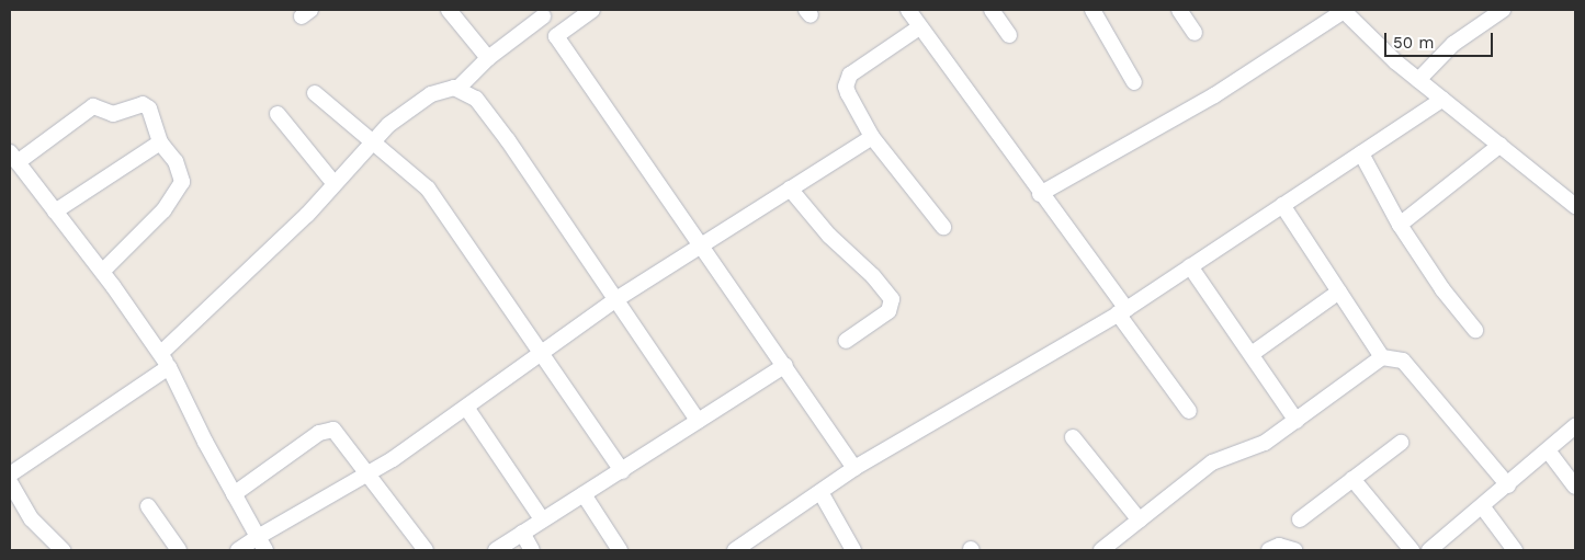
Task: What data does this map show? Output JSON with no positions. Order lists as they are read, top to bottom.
{
  "scale_bar": "50 m"
}
